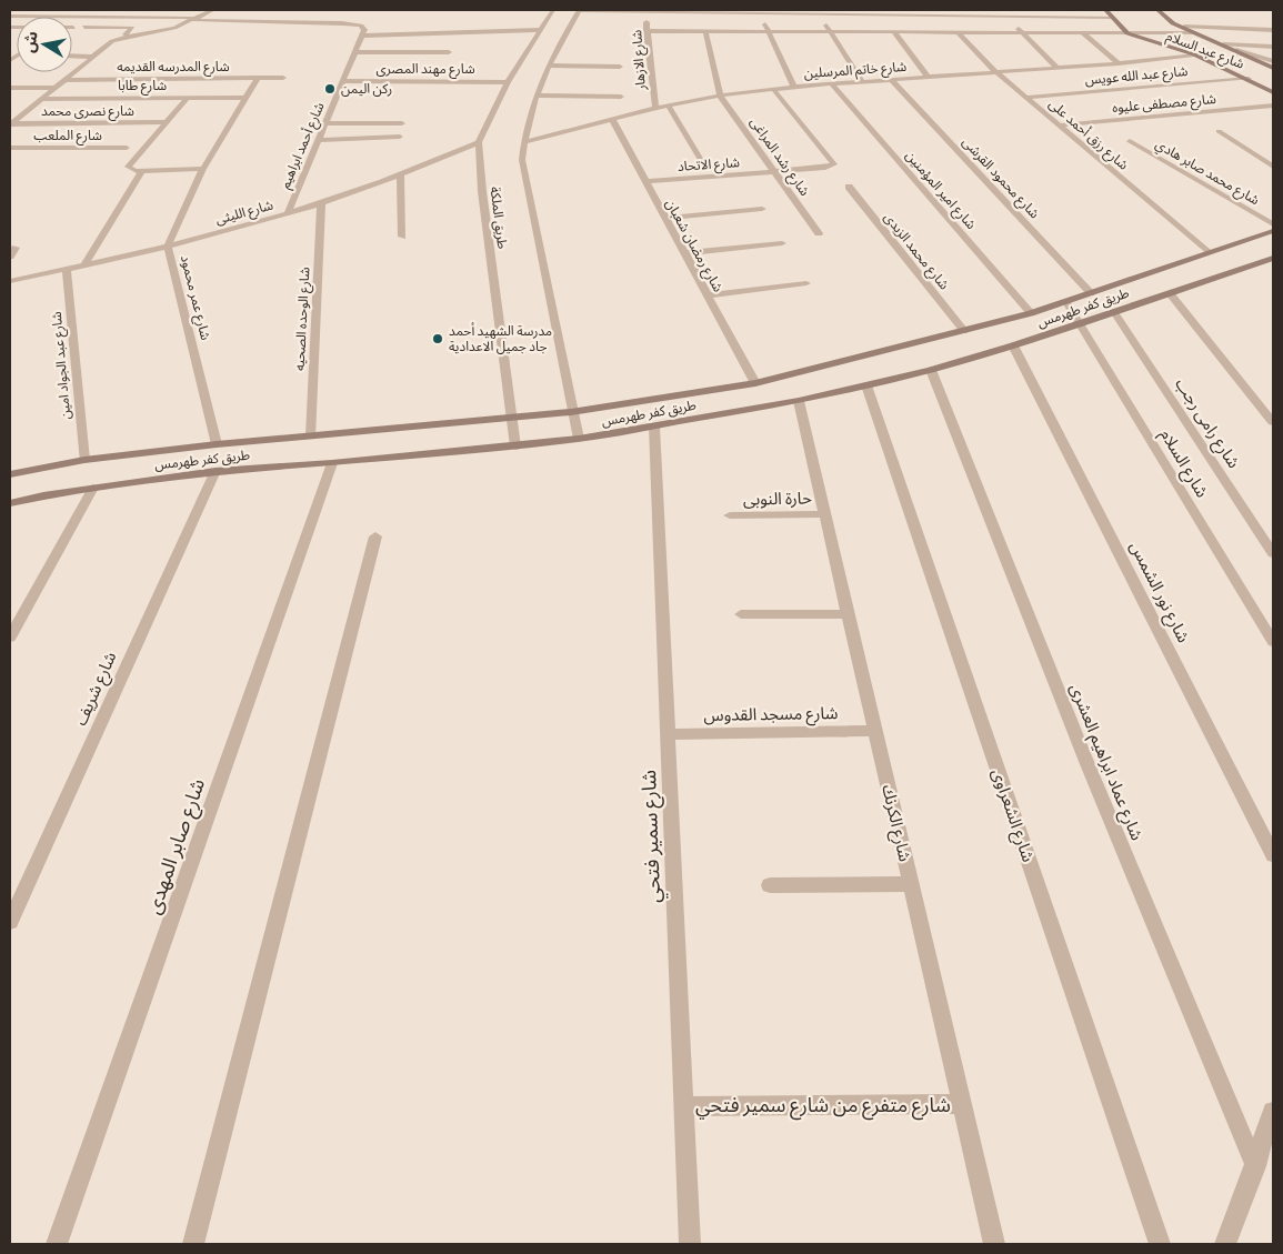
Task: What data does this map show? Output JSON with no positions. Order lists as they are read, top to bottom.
{
  "streets": {
    "street": [
      "شارع عبد السلام",
      "شارع الازهار",
      "شارع المدرسه القديمه",
      "شارع مهند المصرى",
      "شارع خاتم المرسلين",
      "شارع عبد الله عويس",
      "شارع طابا",
      "شارع مصطفى عليوه",
      "شارع نصرى محمد",
      "شارع رزق أحمد على",
      "شارع الملعب",
      "شارع أحمد ابراهيم",
      "شارع رشد المراغى",
      "شارع الاتحاد",
      "شارع محمد صابر هادي",
      "شارع محمود القرشى",
      "شارع امير المؤمنين",
      "شارع الليثى",
      "طريق الملكة",
      "شارع رمضان شعبان",
      "شارع محمد الزيدى",
      "شارع عمر محمود",
      "طريق كفر طهرمس",
      "شارع الوحده الصحيه",
      "شارع عبد الجواد امين",
      "شارع رامى رجب",
      "شارع السلام",
      "حارة النوبى",
      "شارع نور الشمس",
      "شارع شريف",
      "شارع مسجد القدوس",
      "شارع عماد ابراهيم العشرى",
      "شارع الشعراوى",
      "شارع الكرنك",
      "شارع سمير فتحي",
      "شارع صابر المهدى",
      "شارع متفرع من شارع سمير فتحي"
    ]
  },
  "crossings": [
    ["شارع عبد السلام", "شارع خاتم المرسلين"],
    ["شارع عبد السلام", "شارع عبد الله عويس"],
    ["شارع الازهار", "شارع خاتم المرسلين"],
    ["شارع المدرسه القديمه", "شارع عمر محمود"],
    ["شارع مهند المصرى", "شارع أحمد ابراهيم"],
    ["شارع مهند المصرى", "طريق الملكة"],
    ["شارع خاتم المرسلين", "شارع رزق أحمد على"],
    ["شارع خاتم المرسلين", "شارع رشد المراغى"],
    ["شارع خاتم المرسلين", "شارع محمود القرشى"],
    ["شارع خاتم المرسلين", "شارع امير المؤمنين"],
    ["شارع خاتم المرسلين", "طريق الملكة"],
    ["شارع خاتم المرسلين", "شارع رمضان شعبان"],
    ["شارع عبد الله عويس", "شارع رزق أحمد على"],
    ["شارع طابا", "شارع عمر محمود"],
    ["شارع مصطفى عليوه", "شارع رزق أحمد على"],
    ["شارع رزق أحمد على", "طريق كفر طهرمس"],
    ["شارع أحمد ابراهيم", "شارع الليثى"],
    ["شارع رشد المراغى", "شارع الاتحاد"],
    ["شارع الاتحاد", "شارع رمضان شعبان"],
    ["شارع محمود القرشى", "طريق كفر طهرمس"],
    ["شارع امير المؤمنين", "طريق كفر طهرمس"],
    ["شارع الليثى", "طريق الملكة"],
    ["شارع الليثى", "شارع عمر محمود"],
    ["شارع الليثى", "شارع الوحده الصحيه"],
    ["شارع الليثى", "شارع عبد الجواد امين"],
    ["طريق الملكة", "طريق كفر طهرمس"],
    ["شارع رمضان شعبان", "طريق كفر طهرمس"],
    ["شارع محمد الزيدى", "طريق كفر طهرمس"],
    ["شارع عمر محمود", "طريق كفر طهرمس"],
    ["طريق كفر طهرمس", "شارع الوحده الصحيه"],
    ["طريق كفر طهرمس", "شارع عبد الجواد امين"],
    ["طريق كفر طهرمس", "شارع رامى رجب"],
    ["طريق كفر طهرمس", "شارع السلام"],
    ["طريق كفر طهرمس", "شارع نور الشمس"],
    ["طريق كفر طهرمس", "شارع شريف"],
    ["طريق كفر طهرمس", "شارع عماد ابراهيم العشرى"],
    ["طريق كفر طهرمس", "شارع الشعراوى"],
    ["طريق كفر طهرمس", "شارع الكرنك"],
    ["طريق كفر طهرمس", "شارع سمير فتحي"],
    ["طريق كفر طهرمس", "شارع صابر المهدى"],
    ["حارة النوبى", "شارع الكرنك"],
    ["شارع مسجد القدوس", "شارع الكرنك"],
    ["شارع مسجد القدوس", "شارع سمير فتحي"],
    ["شارع الكرنك", "شارع متفرع من شارع سمير فتحي"],
    ["شارع سمير فتحي", "شارع متفرع من شارع سمير فتحي"]
  ],
  "places": ["ركن اليمن", "مدرسة الشهيد أحمد جاد جميل الاعدادية"],
  "north": "left"
}
